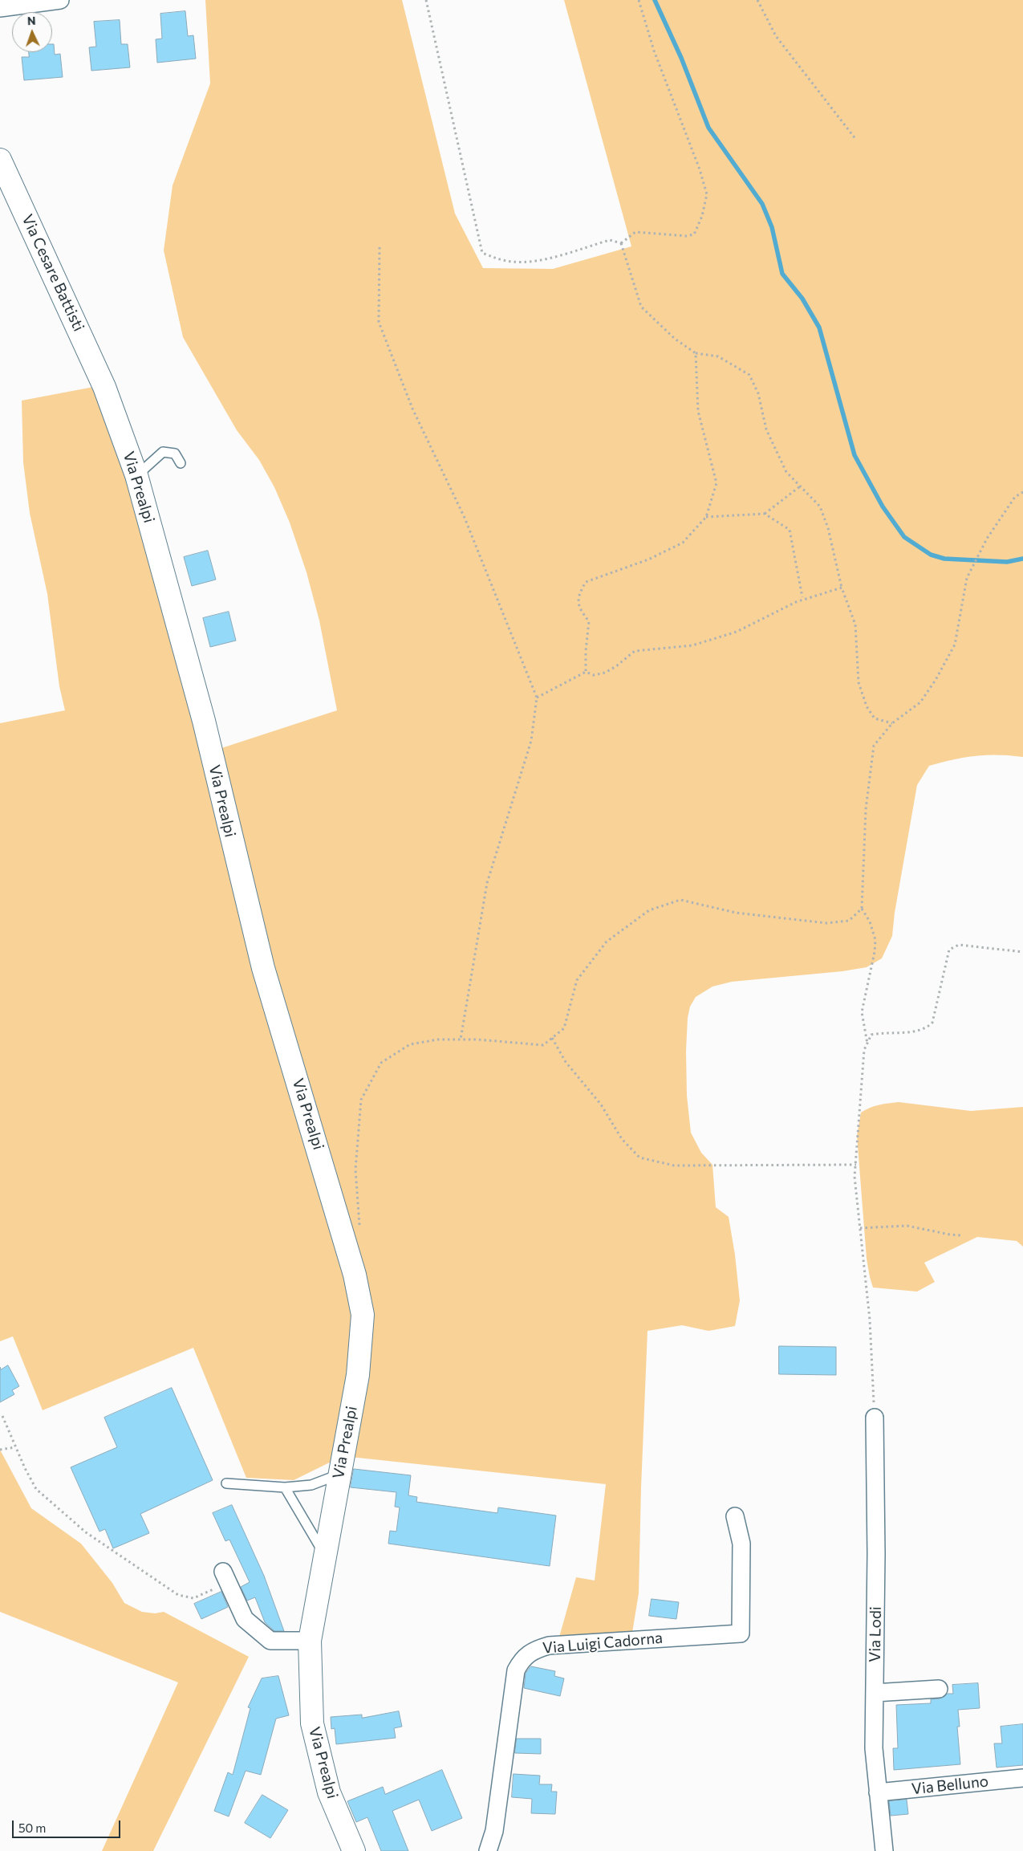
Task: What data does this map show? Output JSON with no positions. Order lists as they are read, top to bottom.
{
  "streets": {
    "street": [
      "Via Cesare Battisti",
      "Via Prealpi",
      "Via Lodi",
      "Via Luigi Cadorna",
      "Via Belluno"
    ]
  },
  "crossings": [
    ["Via Cesare Battisti", "Via Prealpi"],
    ["Via Lodi", "Via Belluno"]
  ],
  "scale_bar": "50 m",
  "north": "top"
}
